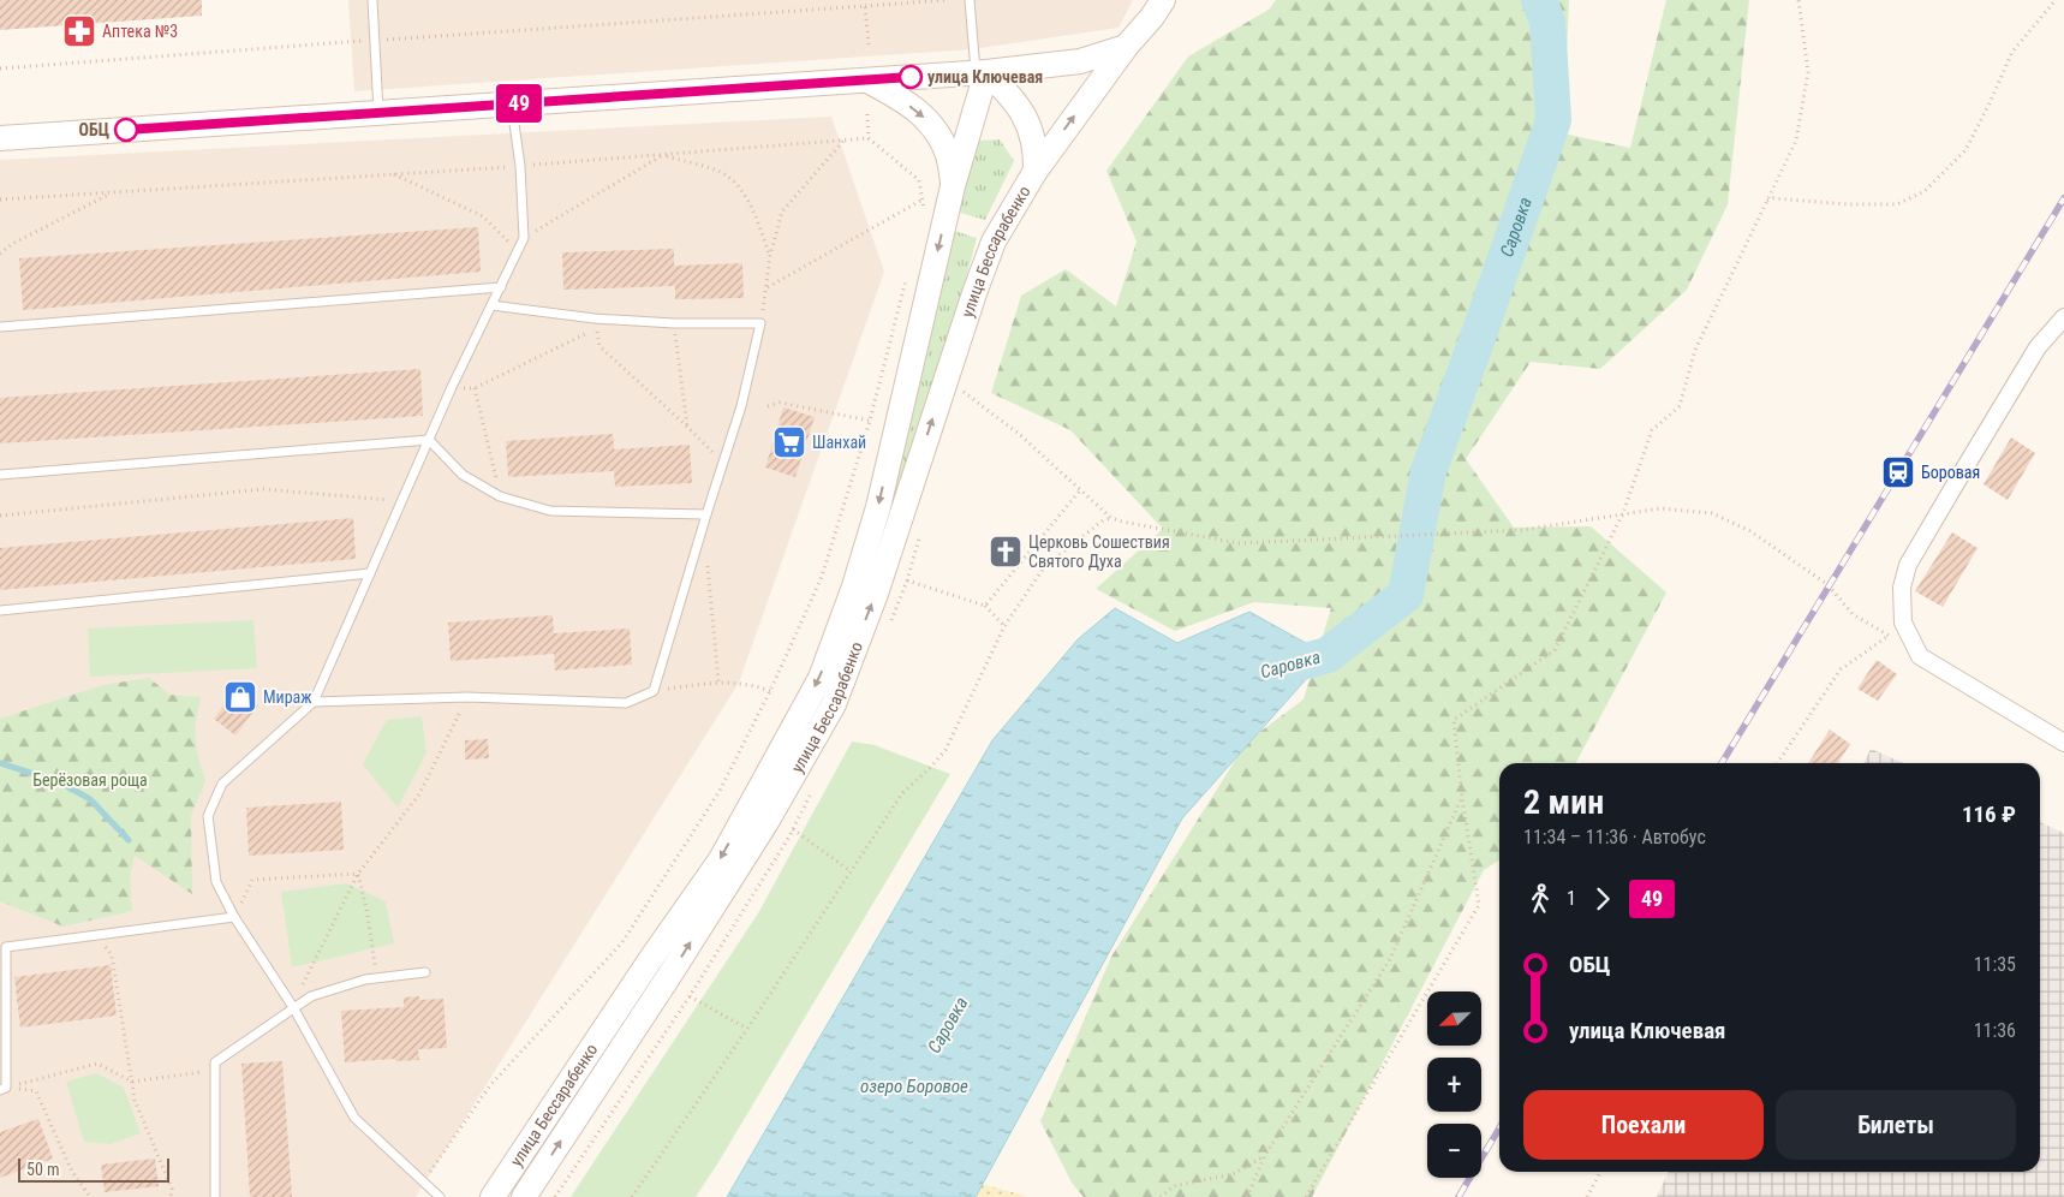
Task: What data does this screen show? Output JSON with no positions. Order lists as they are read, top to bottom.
{
  "streets": {
    "main road": ["улица Бессарабенко"]
  },
  "water": ["Саровка", "озеро Боровое"],
  "parks": ["Берёзовая роща"],
  "places": {
    "pharmacy": ["Аптека №3"],
    "other": ["улица Ключевая", "ОБЦ"],
    "supermarket": ["Шанхай"],
    "station": ["Боровая"],
    "church": ["Церковь Сошествия Святого Духа"],
    "shop": ["Мираж"]
  },
  "lines": ["bus line 49"],
  "scale_bar": "50 m",
  "north": "bottom left",
  "page": {
    "on_map": "49",
    "heading": ["2 мин", "11:34 – 11:36 · Автобус", "116 ₽"],
    "legs": ["1", "49"],
    "list": [
      {
        "name": "ОБЦ",
        "value": "11:35"
      },
      {
        "name": "улица Ключевая",
        "value": "11:36"
      }
    ],
    "map_buttons": ["+", "−"],
    "buttons": ["Поехали", "Билеты"],
    "scale": "50 m"
  }
}
